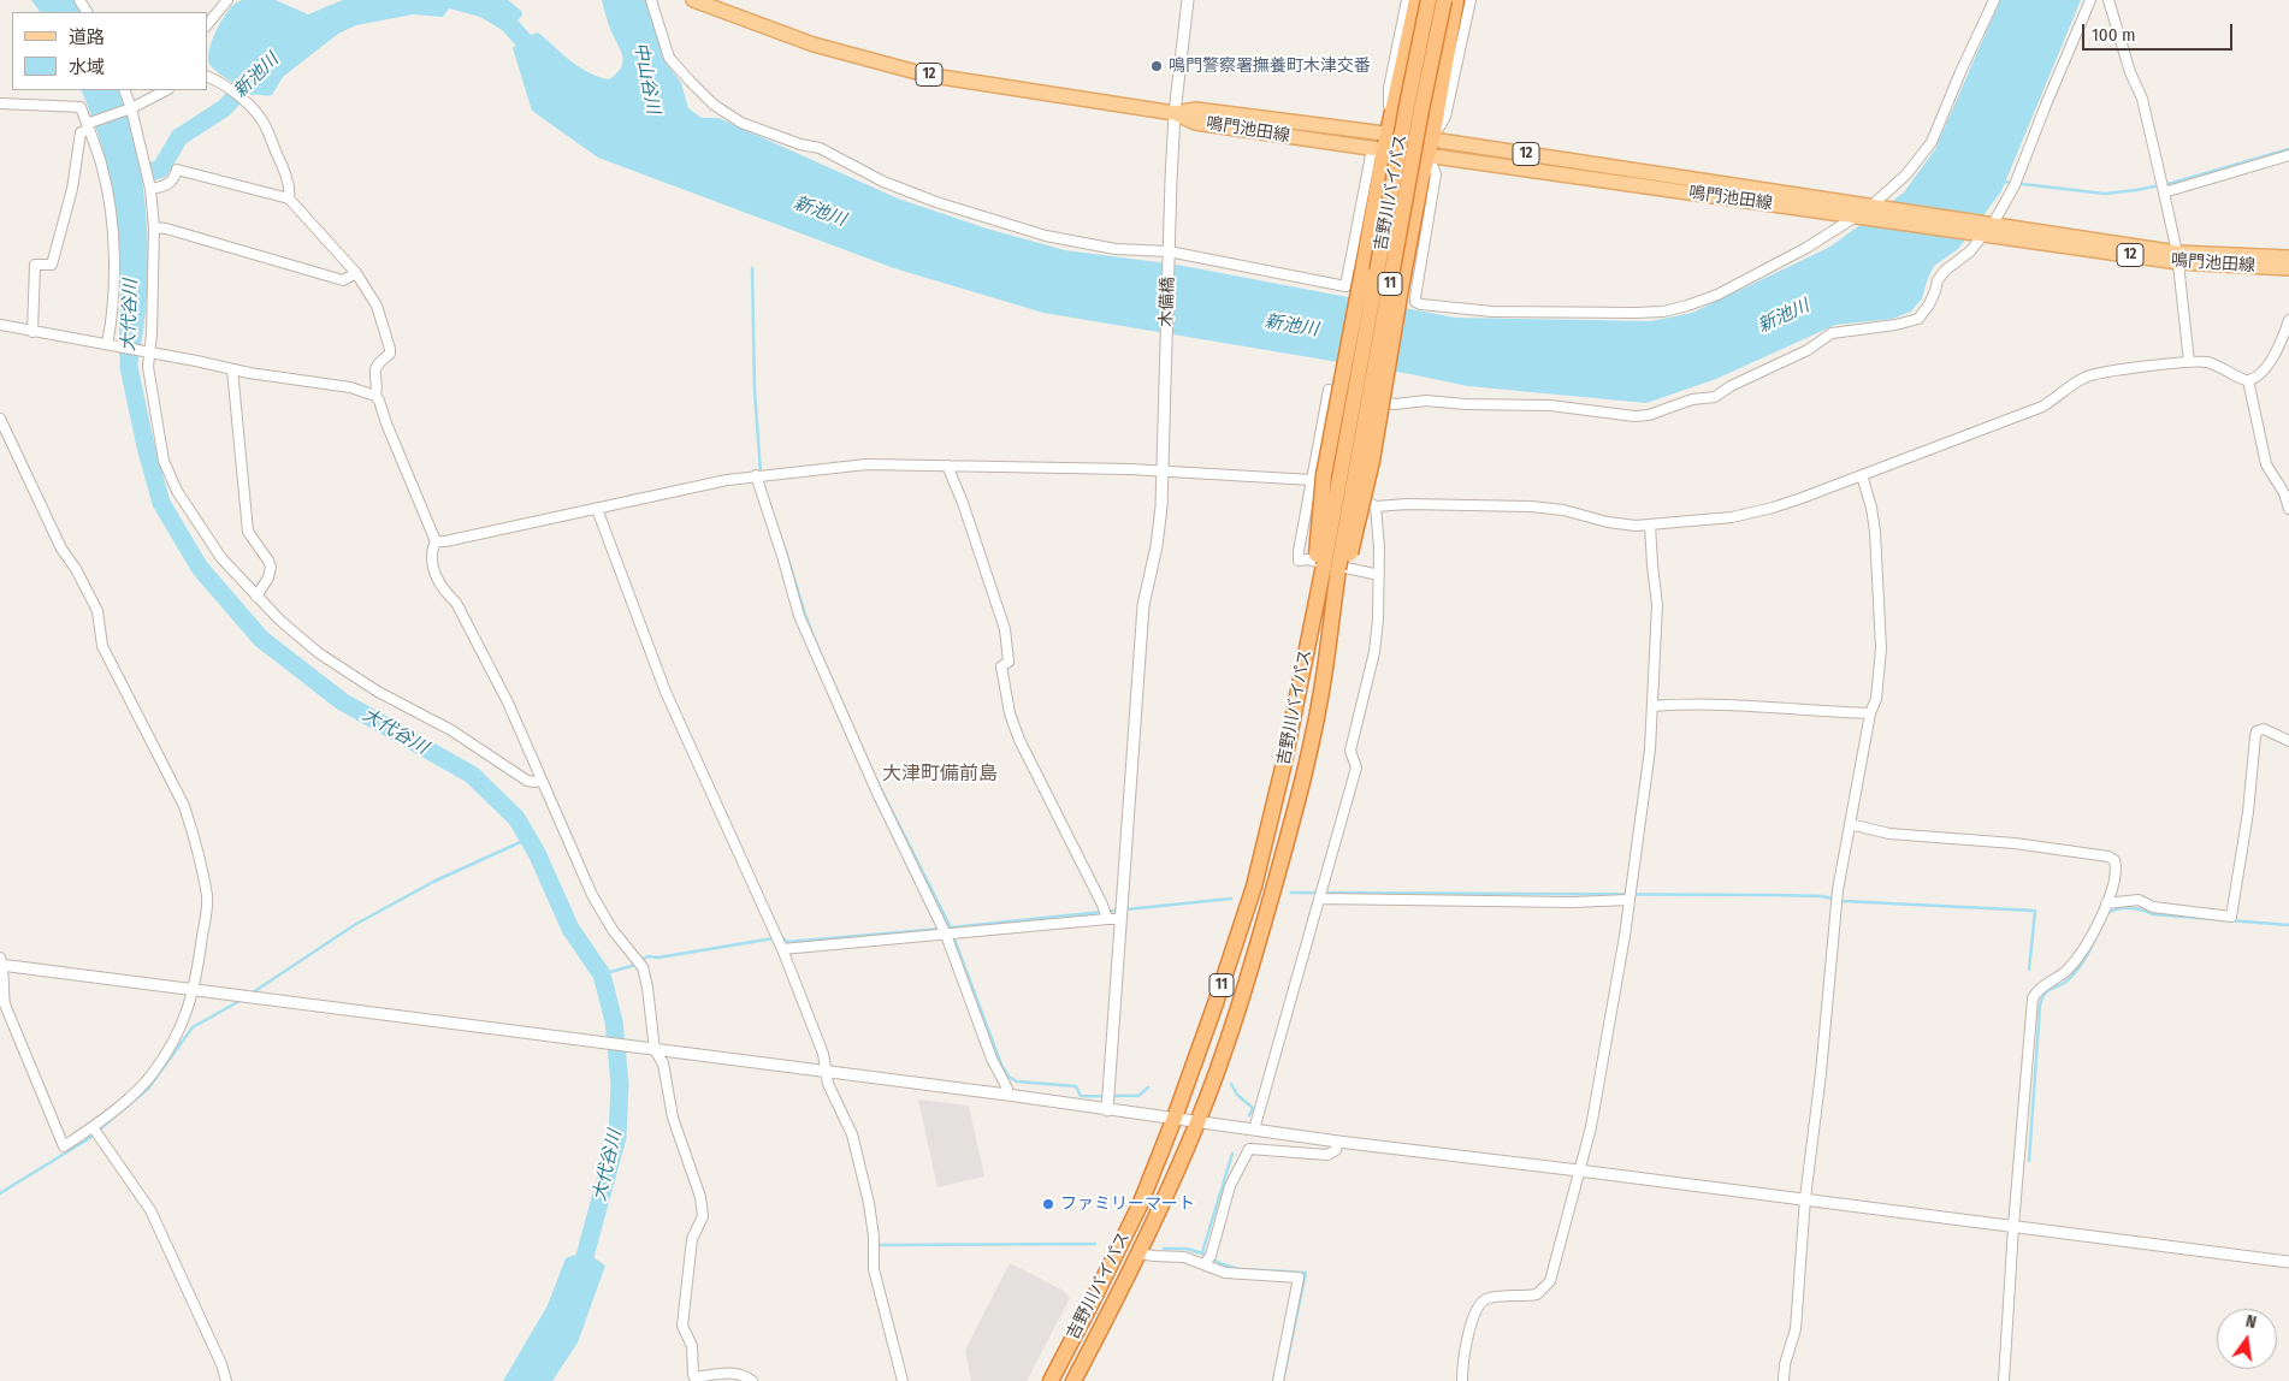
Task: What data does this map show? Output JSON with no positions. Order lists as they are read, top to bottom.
{
  "streets": {
    "highway": ["吉野川バイパス", "11"],
    "main road": ["12", "鳴門池田線"],
    "street": ["木備橋"]
  },
  "crossings": [
    ["鳴門池田線", "11"],
    ["鳴門池田線", "木備橋"],
    ["吉野川バイパス", "11"]
  ],
  "districts": ["大津町備前島"],
  "water": ["新池川", "中山谷川", "大代谷川"],
  "places": ["鳴門警察署撫養町木津交番", "ファミリーマート"],
  "legend": ["道路", "水域"],
  "scale_bar": "100 m",
  "north": "top"
}
